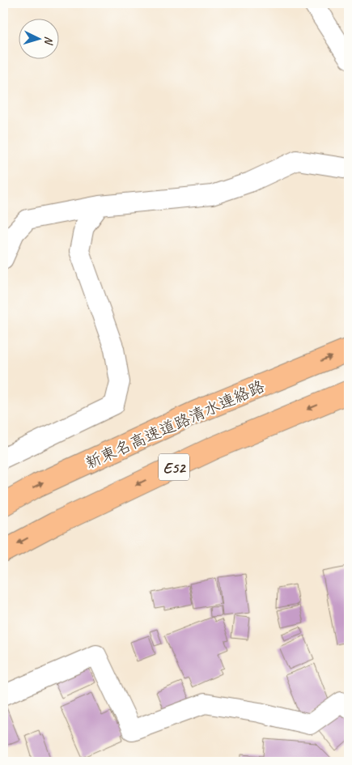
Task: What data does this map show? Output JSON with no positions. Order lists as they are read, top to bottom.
{
  "streets": {
    "highway": ["新東名高速道路清水連絡路", "E52"]
  },
  "north": "right"
}
